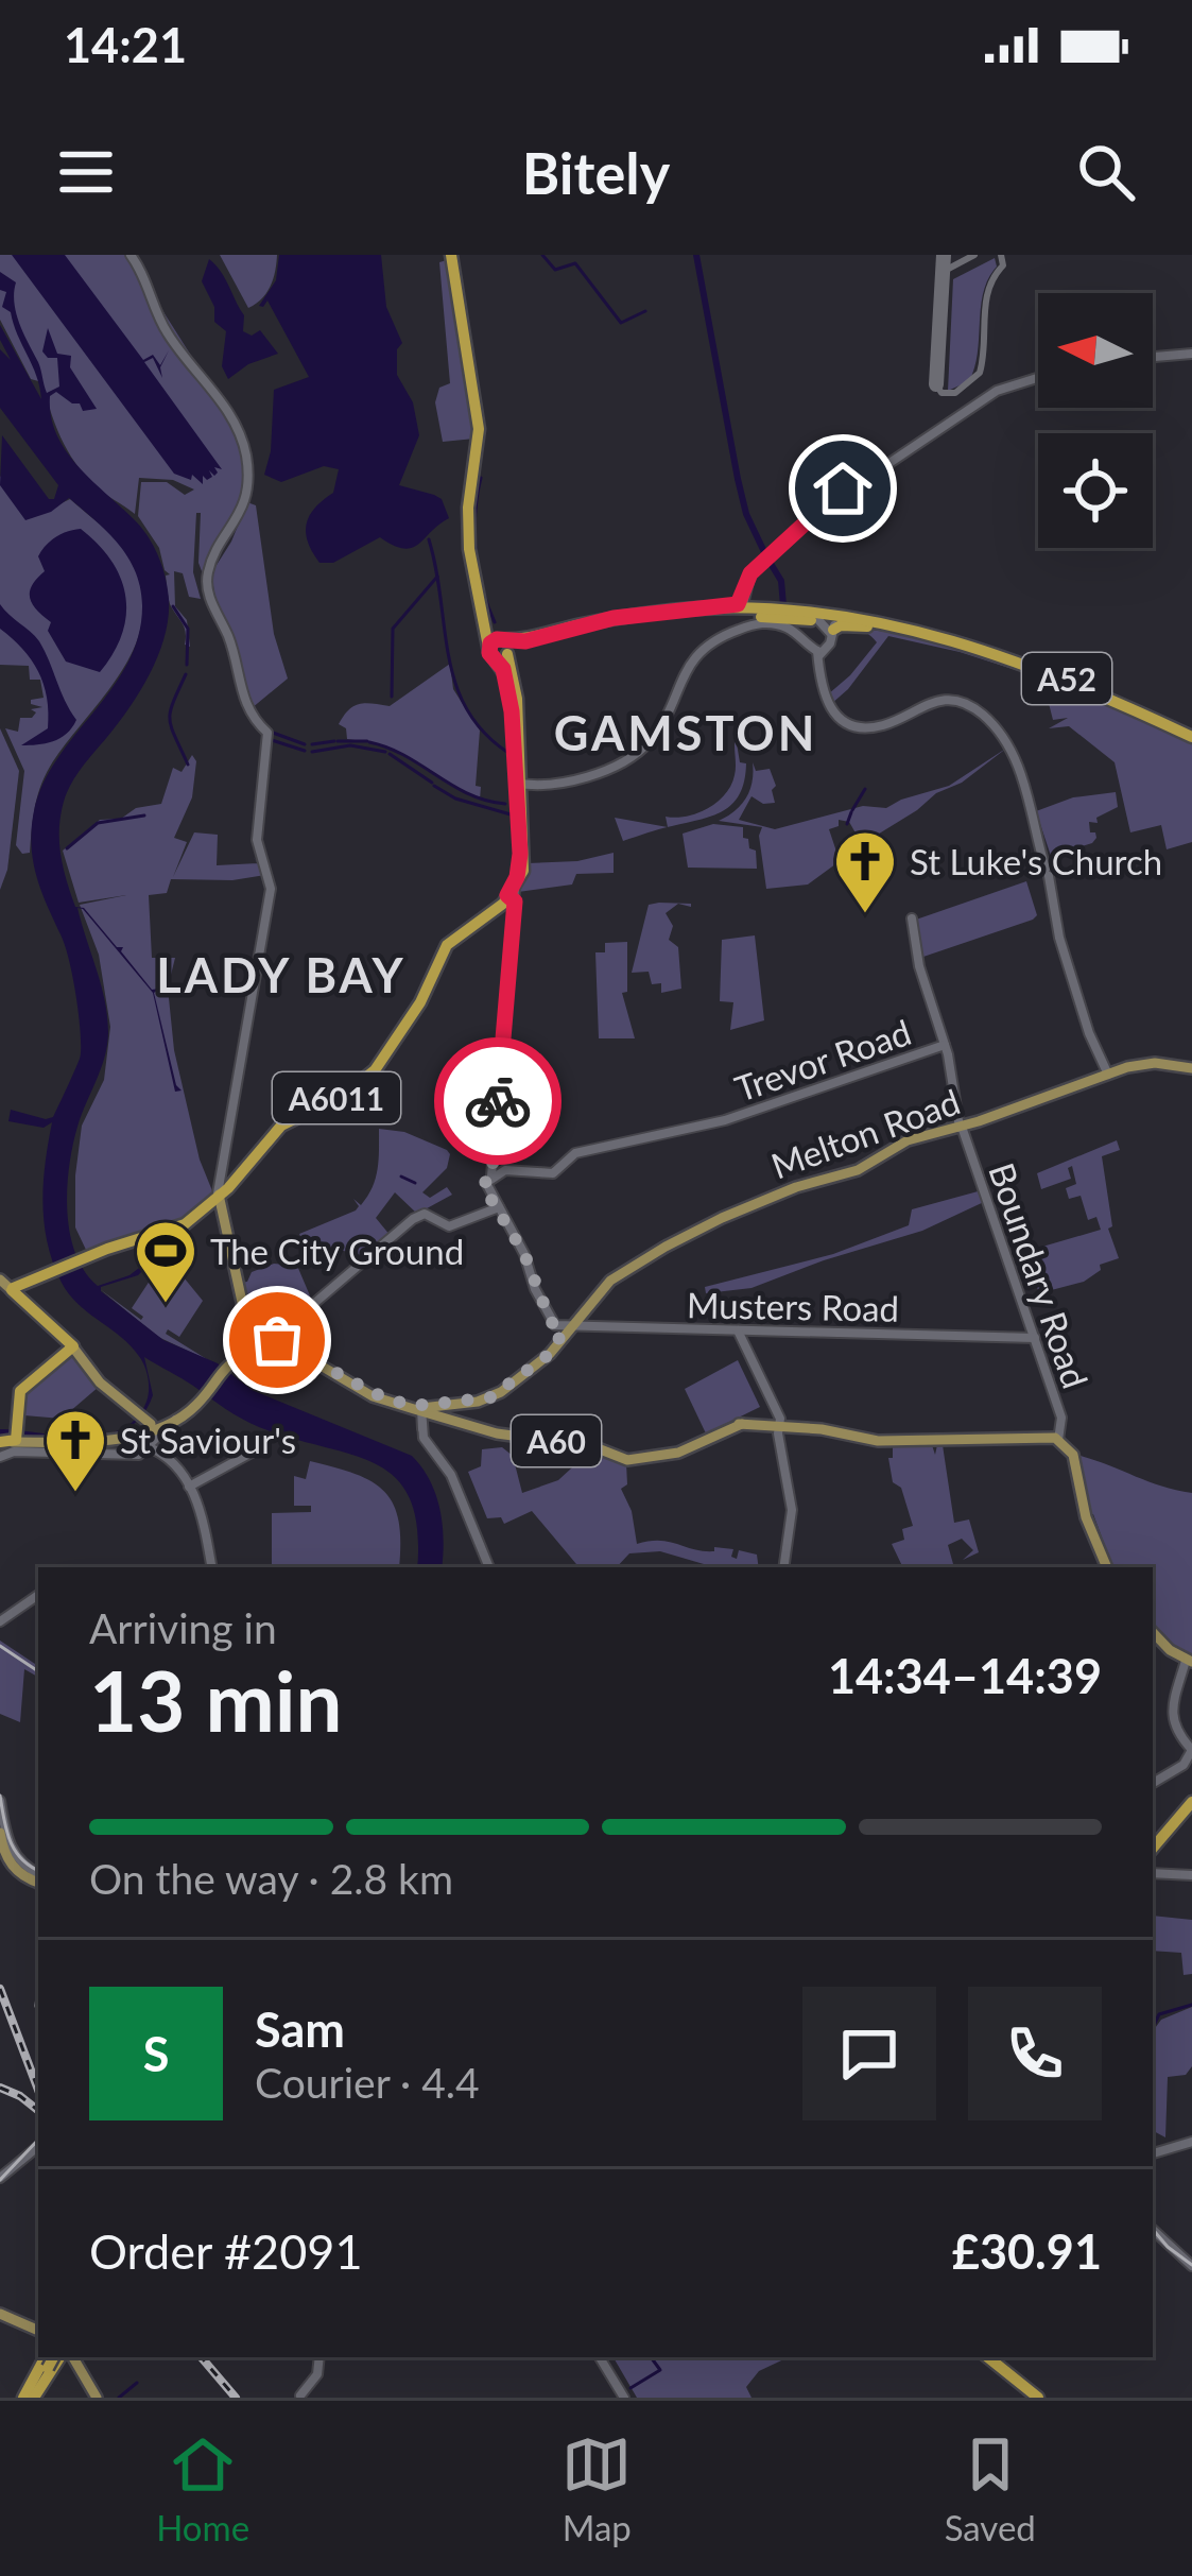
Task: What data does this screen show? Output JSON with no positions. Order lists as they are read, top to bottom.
{
  "streets": {
    "highway": ["A52", "A6011"],
    "main road": ["Melton Road", "A60"],
    "street": ["Trevor Road", "Boundary Road", "Musters Road"]
  },
  "crossings": [
    ["A52", "A6011"],
    ["Trevor Road", "Boundary Road"],
    ["Melton Road", "Boundary Road"],
    ["Melton Road", "Musters Road"],
    ["Melton Road", "A60"],
    ["Boundary Road", "Musters Road"],
    ["Boundary Road", "A60"]
  ],
  "districts": ["GAMSTON", "LADY BAY"],
  "places": {
    "church": ["St Luke's Church", "St Saviour's"],
    "sports": ["The City Ground"]
  },
  "north": "left",
  "page": {
    "status": "14:21",
    "header": "Bitely",
    "heading": ["13 min", "Arriving in", "14:34–14:39"],
    "panel": [
      "Sam",
      "Courier · 4.4",
      "Order #2091",
      "£30.91"
    ],
    "bar": "On the way · 2.8 km",
    "round": "S",
    "tabs": ["Home", "Map", "Saved"]
  }
}
